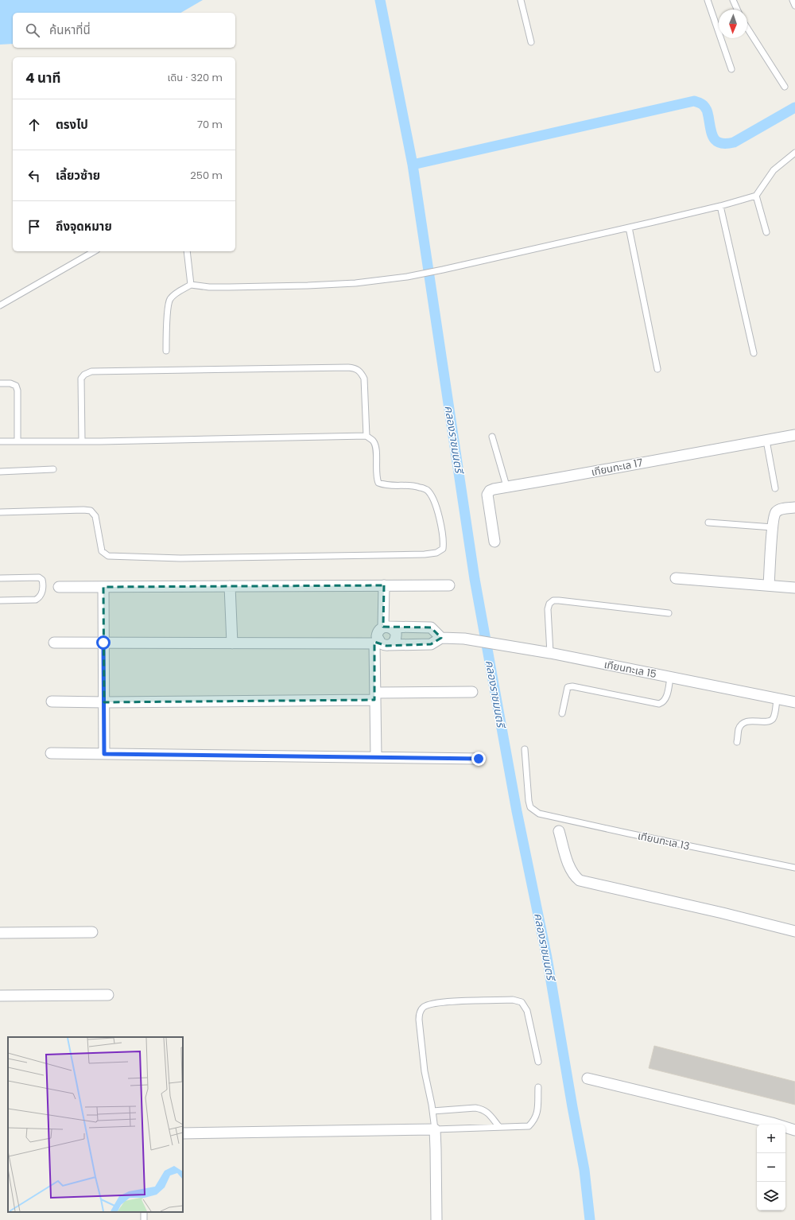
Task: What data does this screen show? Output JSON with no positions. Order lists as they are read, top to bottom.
{
  "streets": {
    "street": ["เทียนทะเล 17", "เทียนทะเล 15"],
    "lane": ["เทียนทะเล 13"]
  },
  "water": ["คลองราชมนตรี"],
  "north": "bottom",
  "page": {
    "search": "ค้นหาที่นี่",
    "heading": ["4 นาที", "เดิน · 320 m"],
    "list": [
      ["ตรงไป", "70 m"],
      ["เลี้ยวซ้าย", "250 m"],
      "ถึงจุดหมาย"
    ],
    "map_buttons": ["+", "−"]
  }
}
